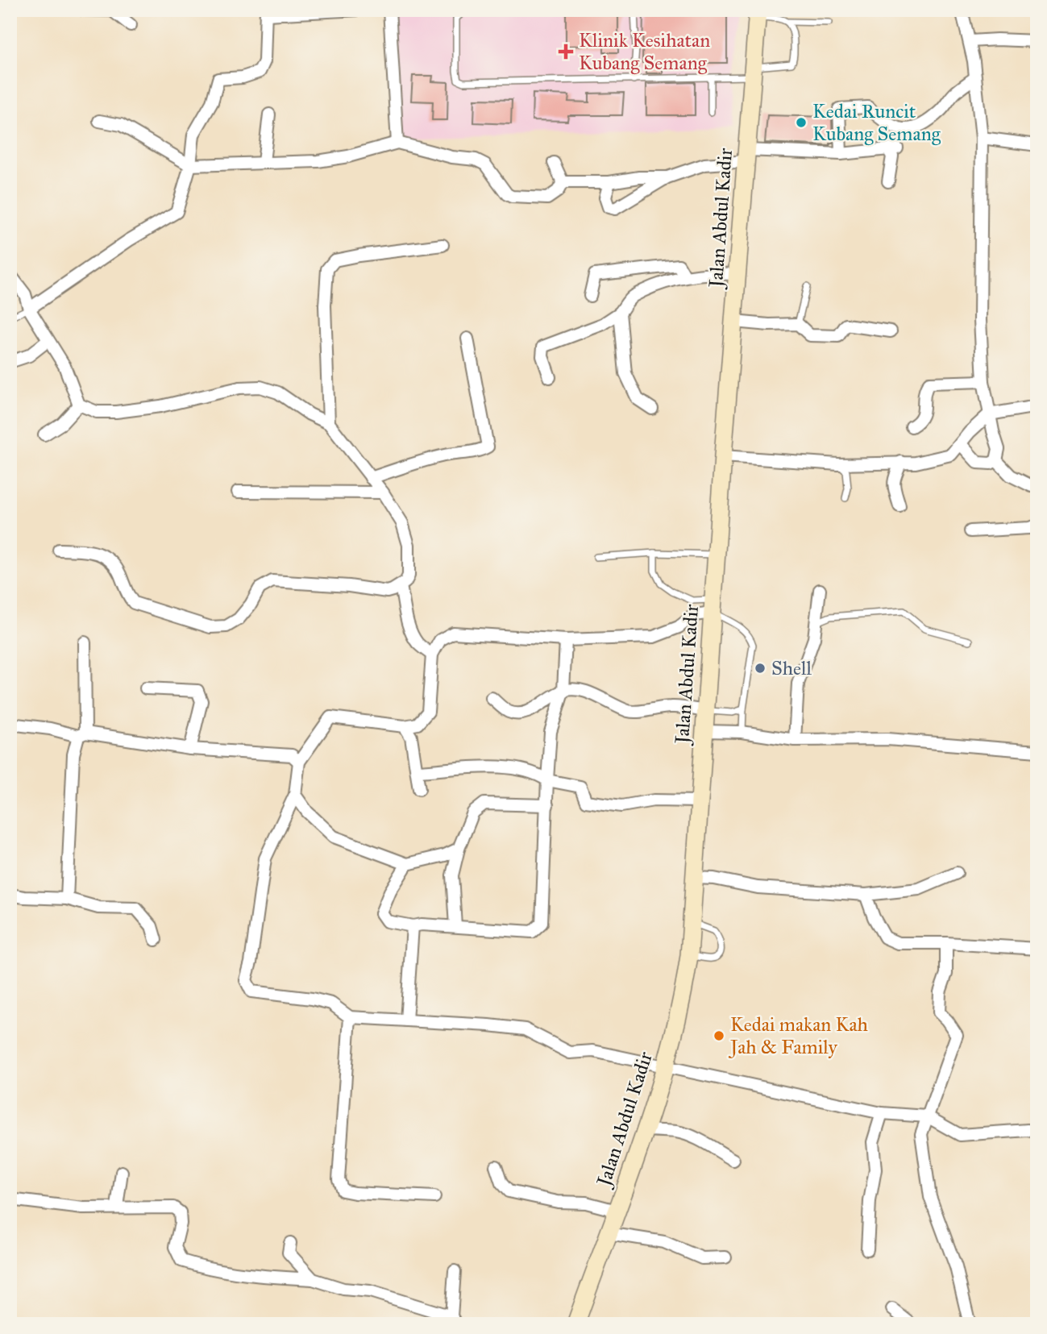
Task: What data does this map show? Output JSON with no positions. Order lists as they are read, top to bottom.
{
  "streets": {
    "main road": ["Jalan Abdul Kadir"]
  },
  "places": {
    "health": ["Klinik Kesihatan Kubang Semang"],
    "other": ["Kedai Runcit Kubang Semang", "Shell", "Kedai makan Kah Jah & Family"]
  }
}
